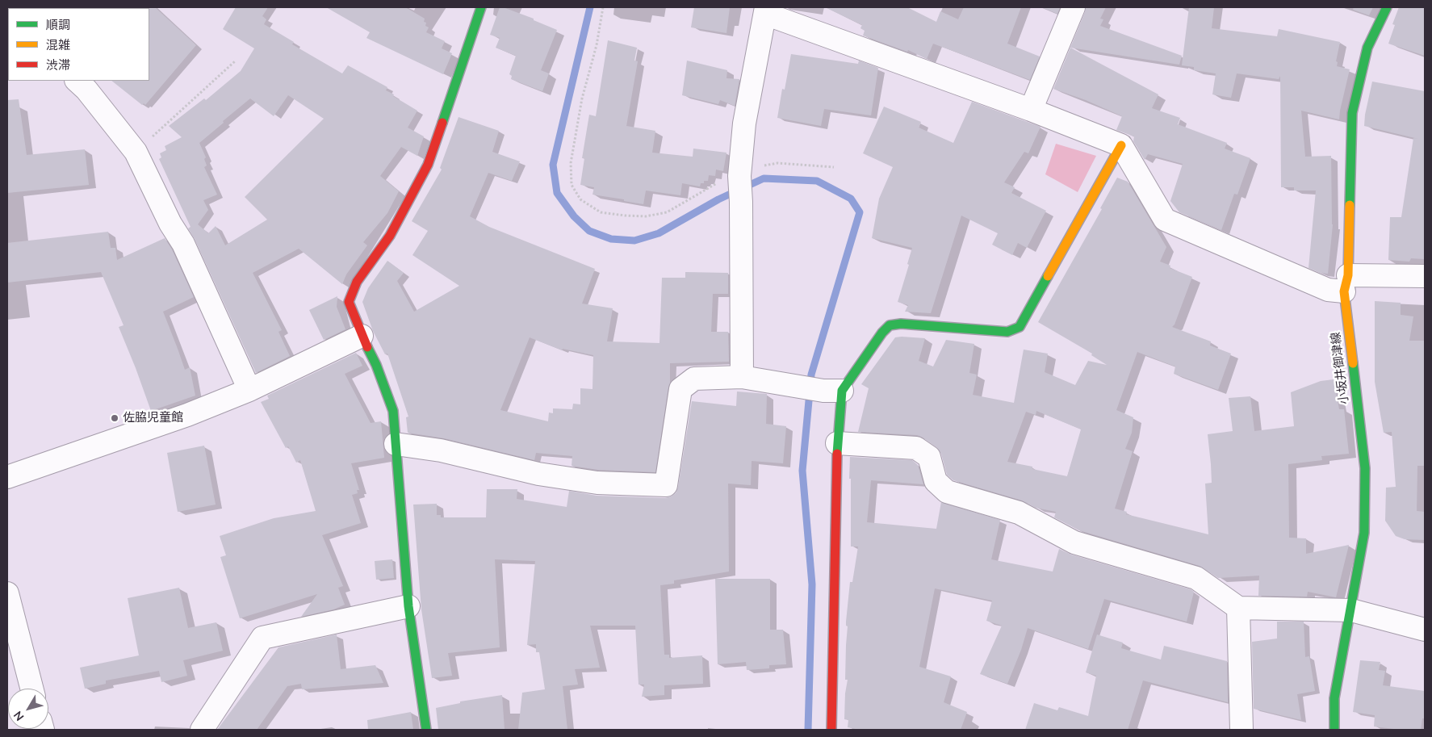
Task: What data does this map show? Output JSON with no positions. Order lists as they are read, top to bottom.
{
  "streets": {
    "street": ["小坂井御津線"]
  },
  "places": ["佐脇児童館"],
  "legend": ["順調", "混雑", "渋滞"],
  "north": "bottom left"
}
